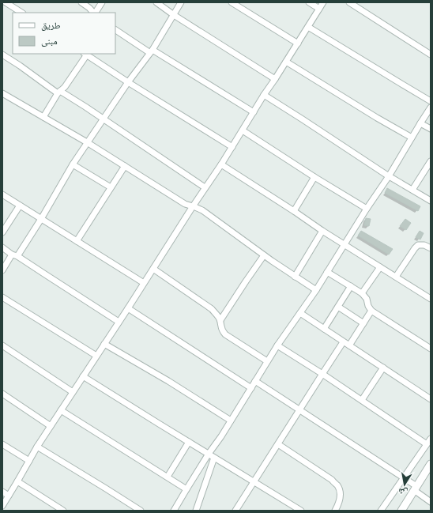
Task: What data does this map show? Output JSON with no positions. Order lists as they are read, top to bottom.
{
  "legend": ["طريق", "مبنى"],
  "north": "bottom"
}
